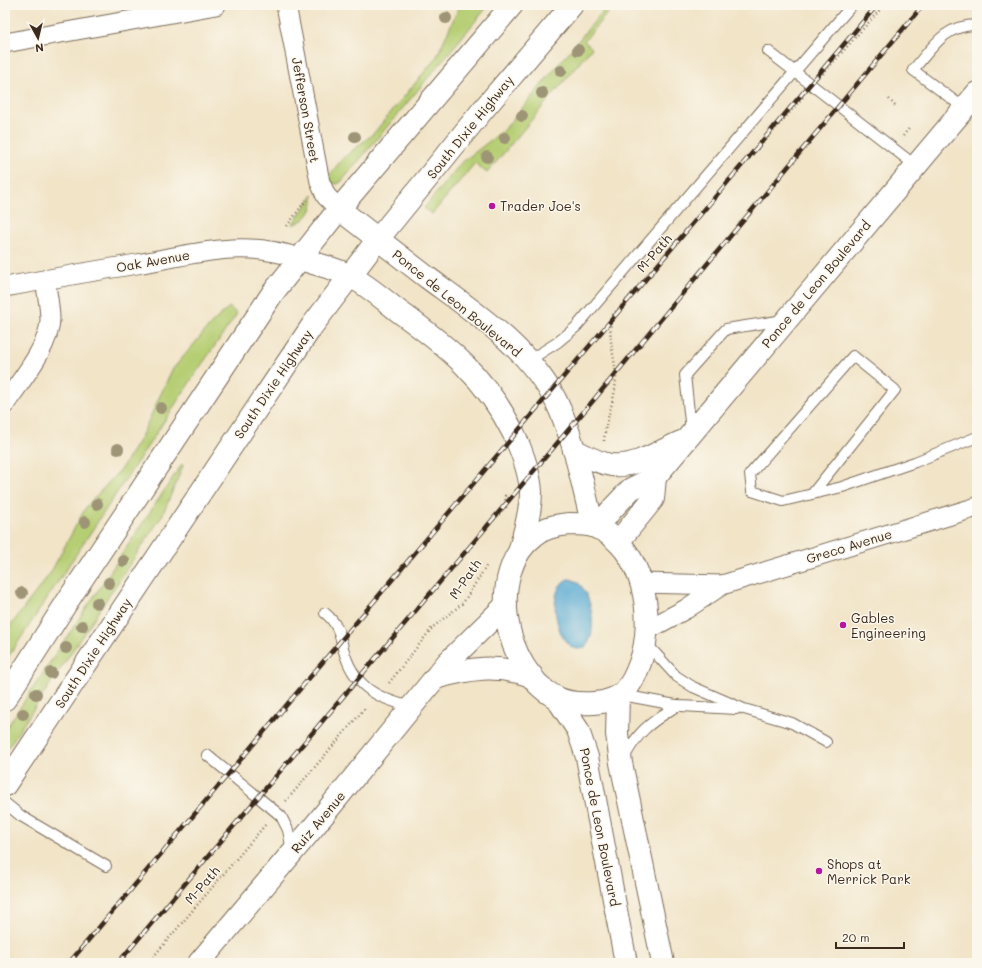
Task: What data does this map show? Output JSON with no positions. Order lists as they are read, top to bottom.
{
  "streets": {
    "main road": ["South Dixie Highway", "Ponce de Leon Boulevard", "Ruiz Avenue"],
    "street": ["Jefferson Street", "Oak Avenue", "Greco Avenue"],
    "path": ["M-Path"]
  },
  "crossings": [
    ["Jefferson Street", "Ponce de Leon Boulevard"],
    ["South Dixie Highway", "Ponce de Leon Boulevard"]
  ],
  "places": ["Trader Joe's", "Gables Engineering", "Shops at Merrick Park"],
  "scale_bar": "20 m",
  "north": "bottom"
}
